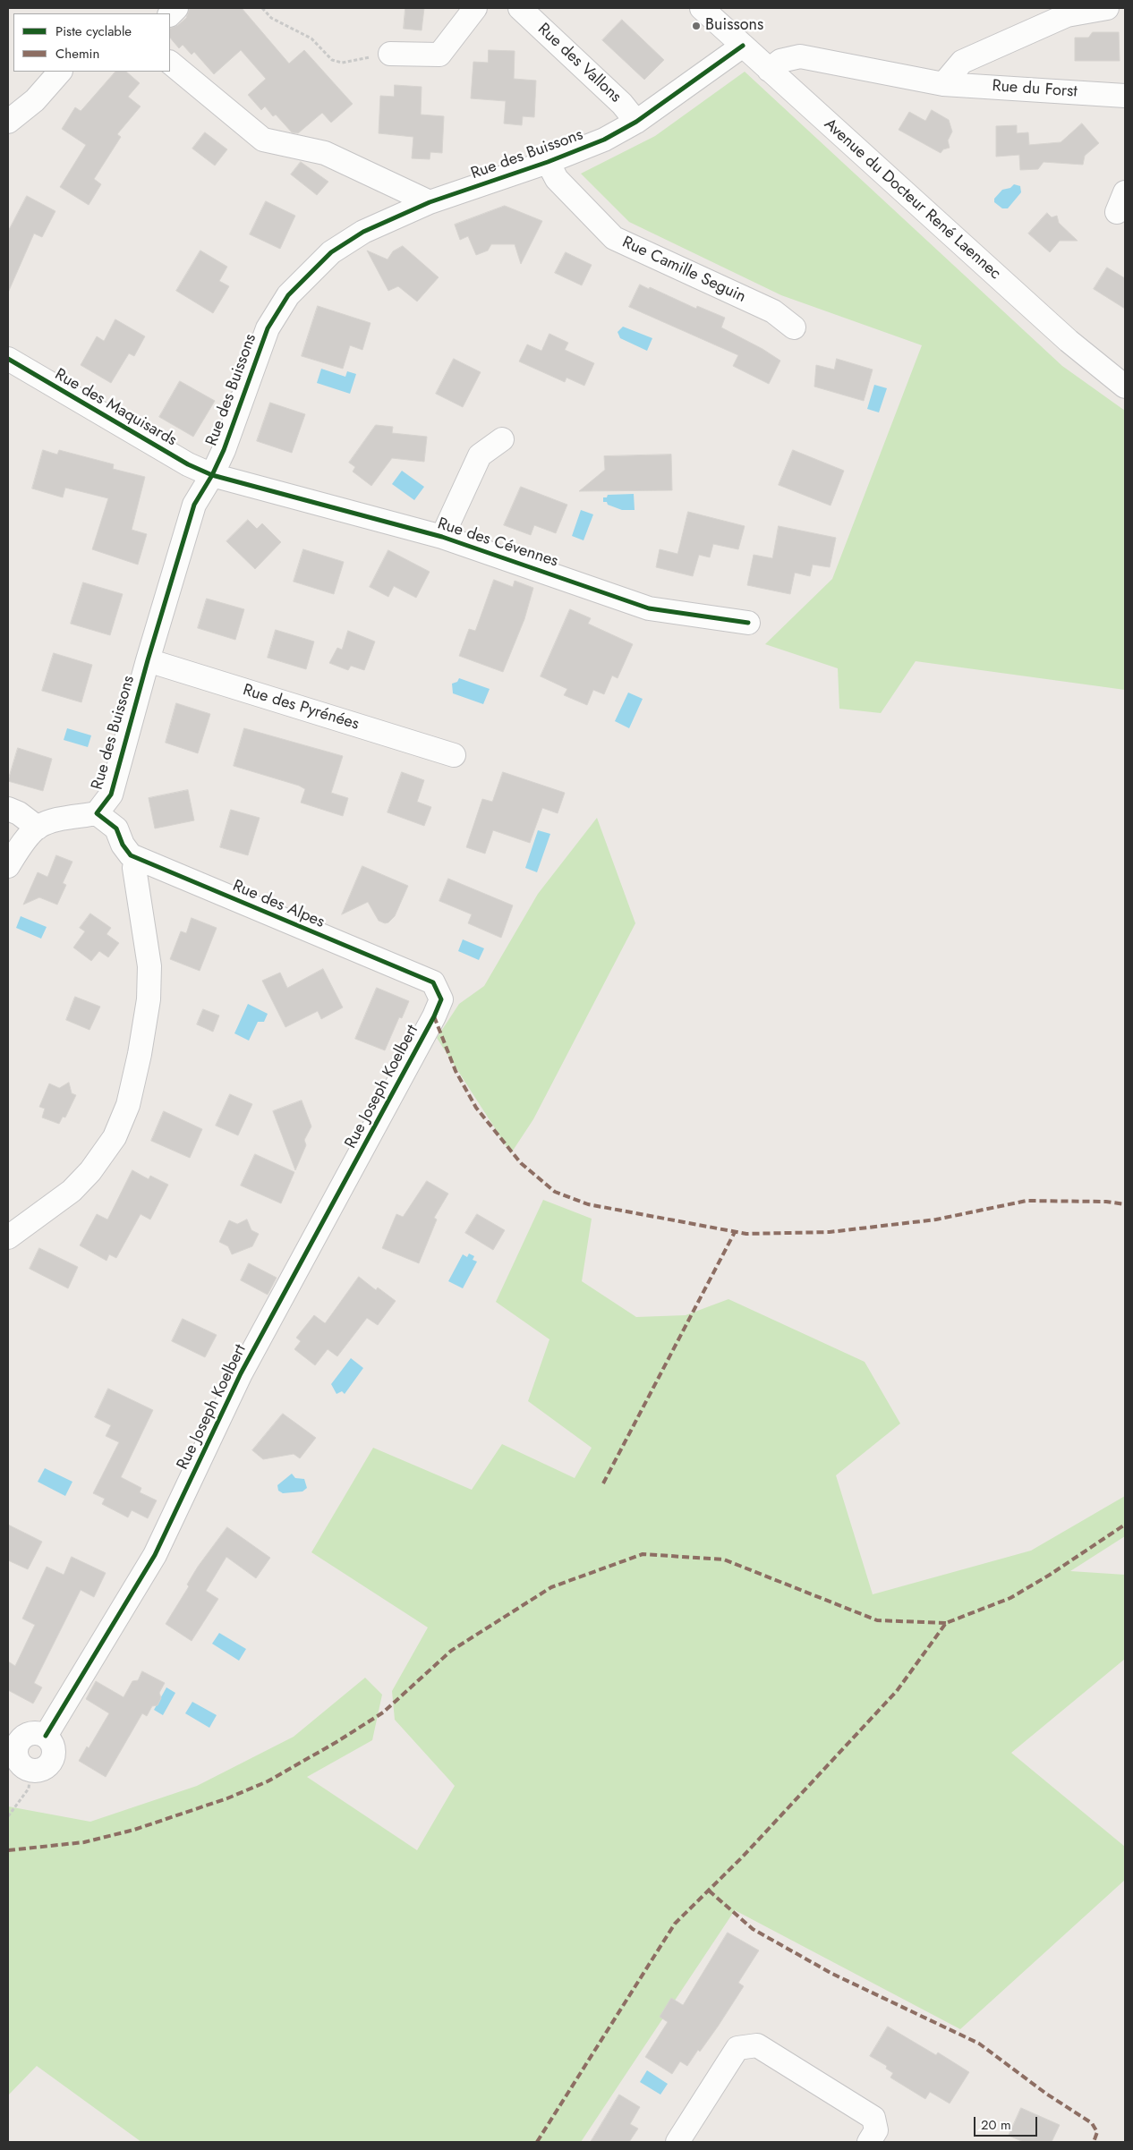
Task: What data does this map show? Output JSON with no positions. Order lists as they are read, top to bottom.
{
  "streets": {
    "street": [
      "Rue des Vallons",
      "Rue du Forst",
      "Rue des Buissons",
      "Avenue du Docteur René Laennec",
      "Rue Camille Seguin",
      "Rue des Maquisards",
      "Rue des Cévennes",
      "Rue des Pyrénées",
      "Rue des Alpes",
      "Rue Joseph Koelbert"
    ]
  },
  "crossings": [
    ["Rue des Vallons", "Rue des Buissons"],
    ["Rue du Forst", "Avenue du Docteur René Laennec"],
    ["Rue des Buissons", "Avenue du Docteur René Laennec"],
    ["Rue des Buissons", "Rue Camille Seguin"],
    ["Rue des Buissons", "Rue des Maquisards"],
    ["Rue des Buissons", "Rue des Cévennes"],
    ["Rue des Buissons", "Rue des Pyrénées"],
    ["Rue des Buissons", "Rue des Alpes"],
    ["Rue des Maquisards", "Rue des Cévennes"],
    ["Rue des Alpes", "Rue Joseph Koelbert"]
  ],
  "places": ["Buissons"],
  "legend": ["Piste cyclable", "Chemin"],
  "scale_bar": "20 m"
}
